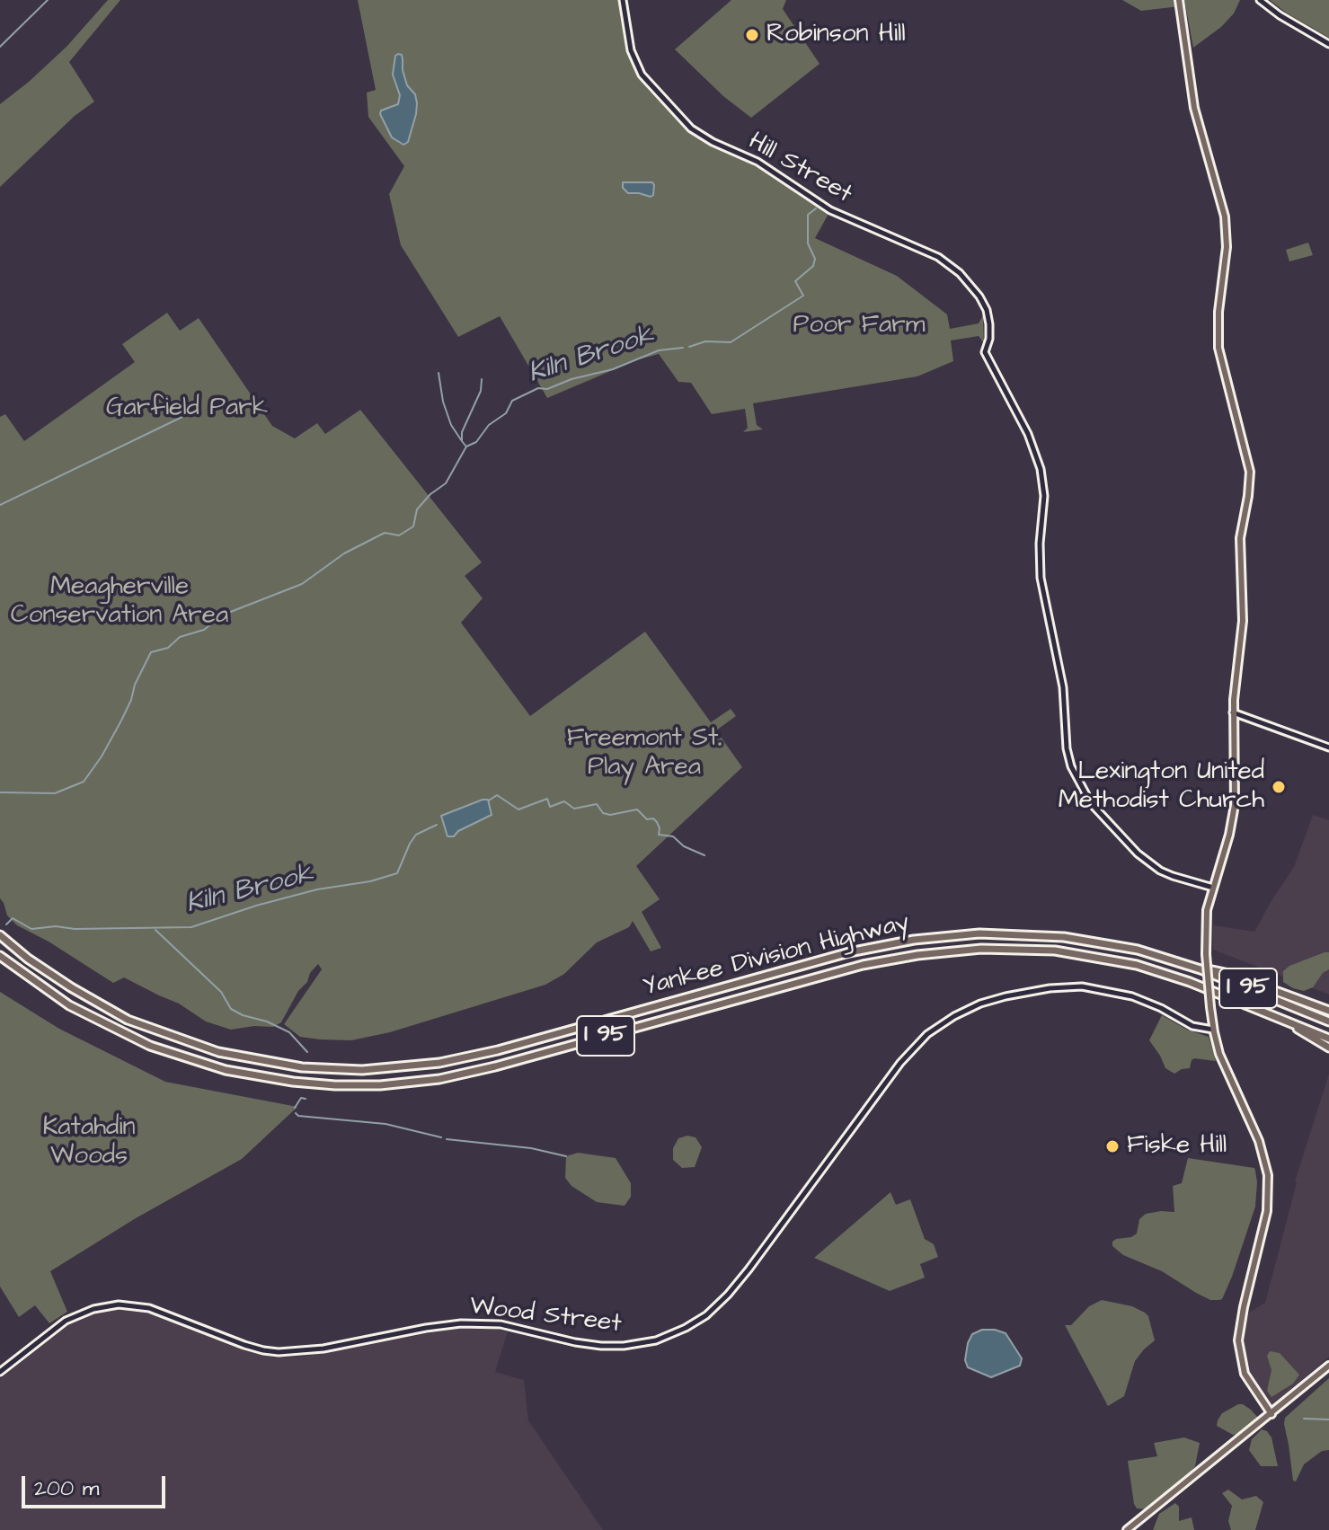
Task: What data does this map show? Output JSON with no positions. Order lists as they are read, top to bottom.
{
  "streets": {
    "highway": ["Yankee Division Highway", "I 95"],
    "street": ["Hill Street", "Wood Street"]
  },
  "water": ["Kiln Brook"],
  "parks": [
    "Poor Farm",
    "Garfield Park",
    "Meagherville Conservation Area",
    "Freemont St. Play Area",
    "Katahdin Woods"
  ],
  "places": ["Robinson Hill", "Lexington United Methodist Church", "Fiske Hill"],
  "scale_bar": "200 m"
}
